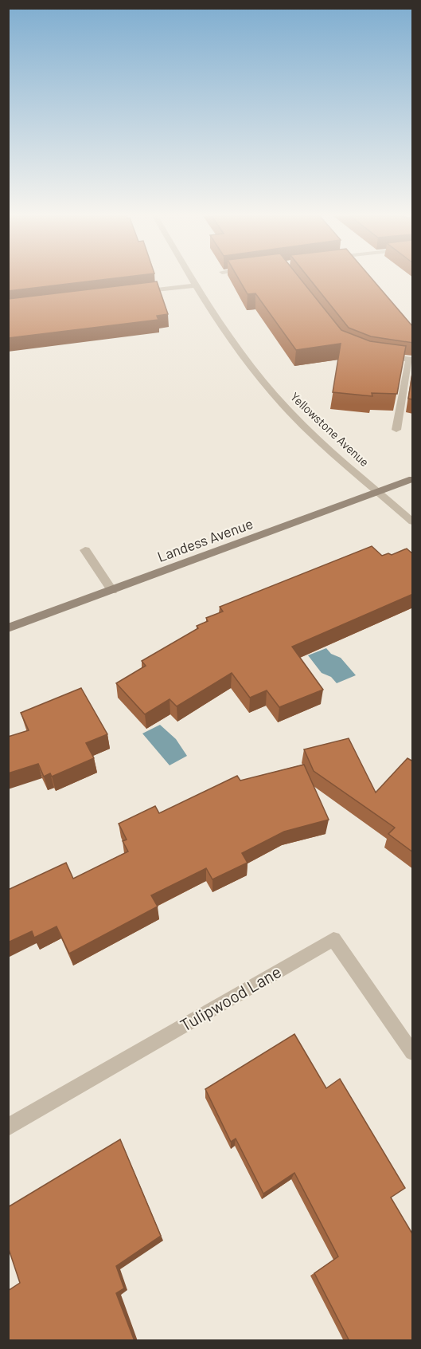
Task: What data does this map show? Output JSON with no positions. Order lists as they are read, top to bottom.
{
  "streets": {
    "main road": ["Landess Avenue"],
    "street": ["Yellowstone Avenue", "Tulipwood Lane"]
  },
  "crossings": [
    ["Yellowstone Avenue", "Landess Avenue"]
  ]
}
